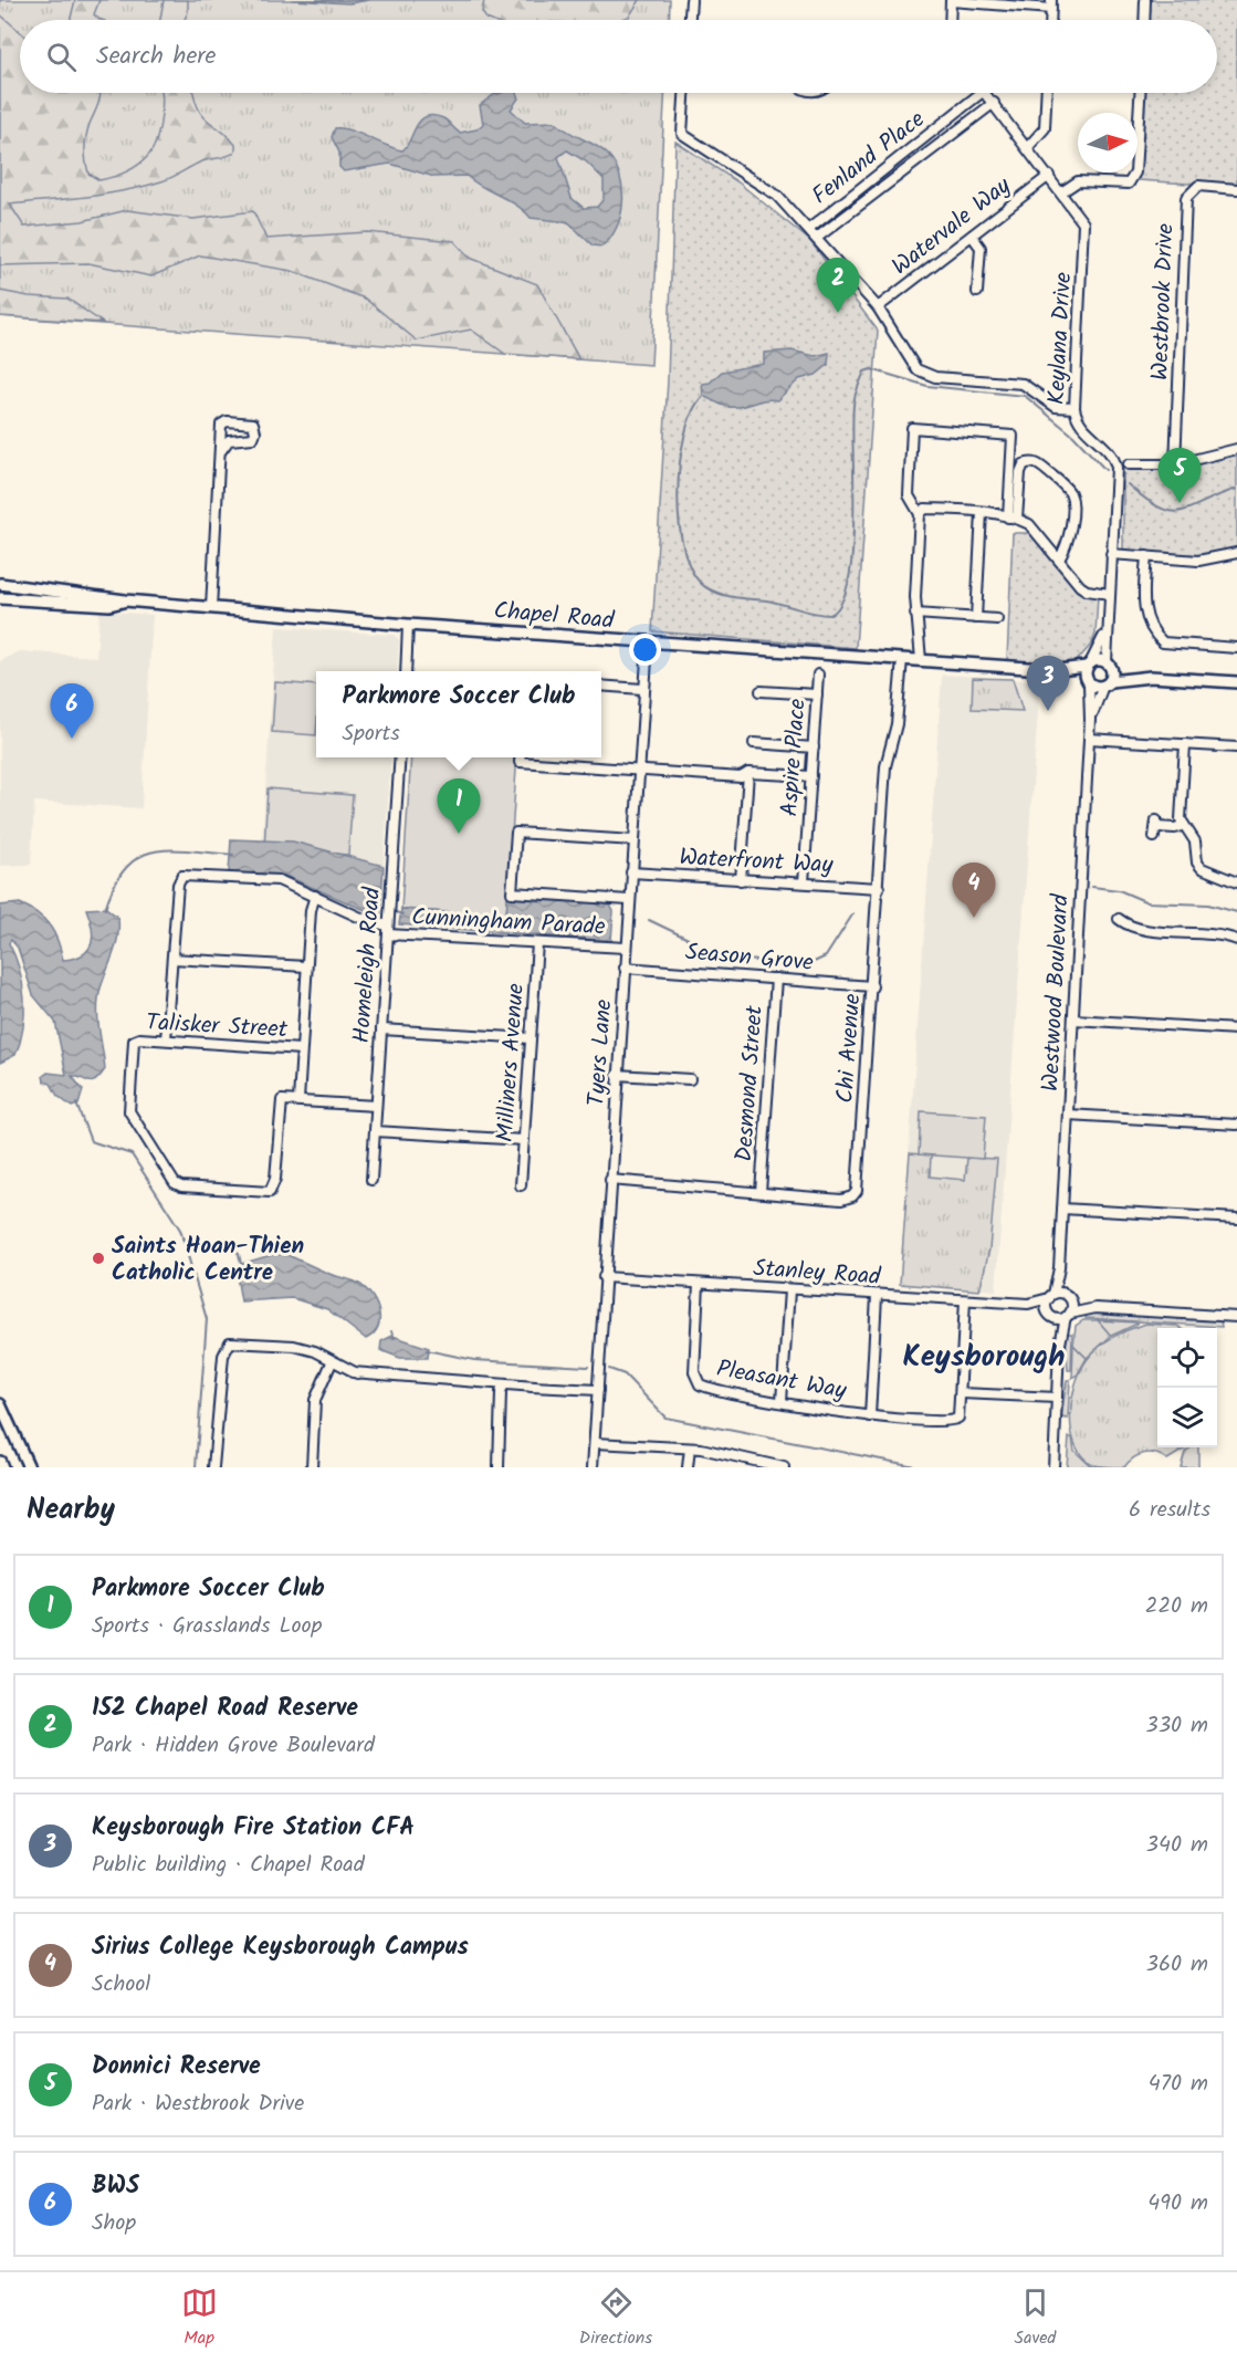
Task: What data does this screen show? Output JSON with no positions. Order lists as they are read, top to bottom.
{
  "streets": {
    "main road": ["Chapel Road"],
    "street": [
      "Fenland Place",
      "Watervale Way",
      "Westbrook Drive",
      "Keylana Drive",
      "Aspire Place",
      "Waterfront Way",
      "Cunningham Parade",
      "Season Grove",
      "Homeleigh Road",
      "Westwood Boulevard",
      "Talisker Street",
      "Chi Avenue",
      "Tyers Lane",
      "Milliners Avenue",
      "Desmond Street",
      "Stanley Road",
      "Pleasant Way"
    ]
  },
  "crossings": [
    ["Fenland Place", "Keylana Drive"],
    ["Watervale Way", "Keylana Drive"],
    ["Keylana Drive", "Chapel Road"],
    ["Chapel Road", "Westwood Boulevard"],
    ["Chapel Road", "Chi Avenue"],
    ["Chapel Road", "Tyers Lane"],
    ["Aspire Place", "Waterfront Way"],
    ["Waterfront Way", "Chi Avenue"],
    ["Waterfront Way", "Tyers Lane"],
    ["Cunningham Parade", "Homeleigh Road"],
    ["Cunningham Parade", "Tyers Lane"],
    ["Cunningham Parade", "Milliners Avenue"],
    ["Season Grove", "Chi Avenue"],
    ["Season Grove", "Tyers Lane"],
    ["Season Grove", "Desmond Street"],
    ["Westwood Boulevard", "Stanley Road"],
    ["Chi Avenue", "Tyers Lane"],
    ["Chi Avenue", "Desmond Street"],
    ["Tyers Lane", "Stanley Road"],
    ["Stanley Road", "Pleasant Way"]
  ],
  "districts": ["Keysborough"],
  "places": ["Saints Hoan-Thien Catholic Centre"],
  "north": "right",
  "page": {
    "search": "Search here",
    "pins": [
      "2",
      "5",
      "3",
      "6",
      "1",
      "4"
    ],
    "popup": ["Parkmore Soccer Club", "Sports"],
    "heading": ["Nearby", "6 results"],
    "list": [
      {
        "mark": "1",
        "name": "Parkmore Soccer Club",
        "note": "Sports · Grasslands Loop",
        "value": "220 m"
      },
      {
        "mark": "2",
        "name": "152 Chapel Road Reserve",
        "note": "Park · Hidden Grove Boulevard",
        "value": "330 m"
      },
      {
        "mark": "3",
        "name": "Keysborough Fire Station CFA",
        "note": "Public building · Chapel Road",
        "value": "340 m"
      },
      {
        "mark": "4",
        "name": "Sirius College Keysborough Campus",
        "note": "School",
        "value": "360 m"
      },
      {
        "mark": "5",
        "name": "Donnici Reserve",
        "note": "Park · Westbrook Drive",
        "value": "470 m"
      },
      {
        "mark": "6",
        "name": "BWS",
        "note": "Shop",
        "value": "490 m"
      }
    ],
    "nav": ["Map", "Directions", "Saved"]
  }
}
